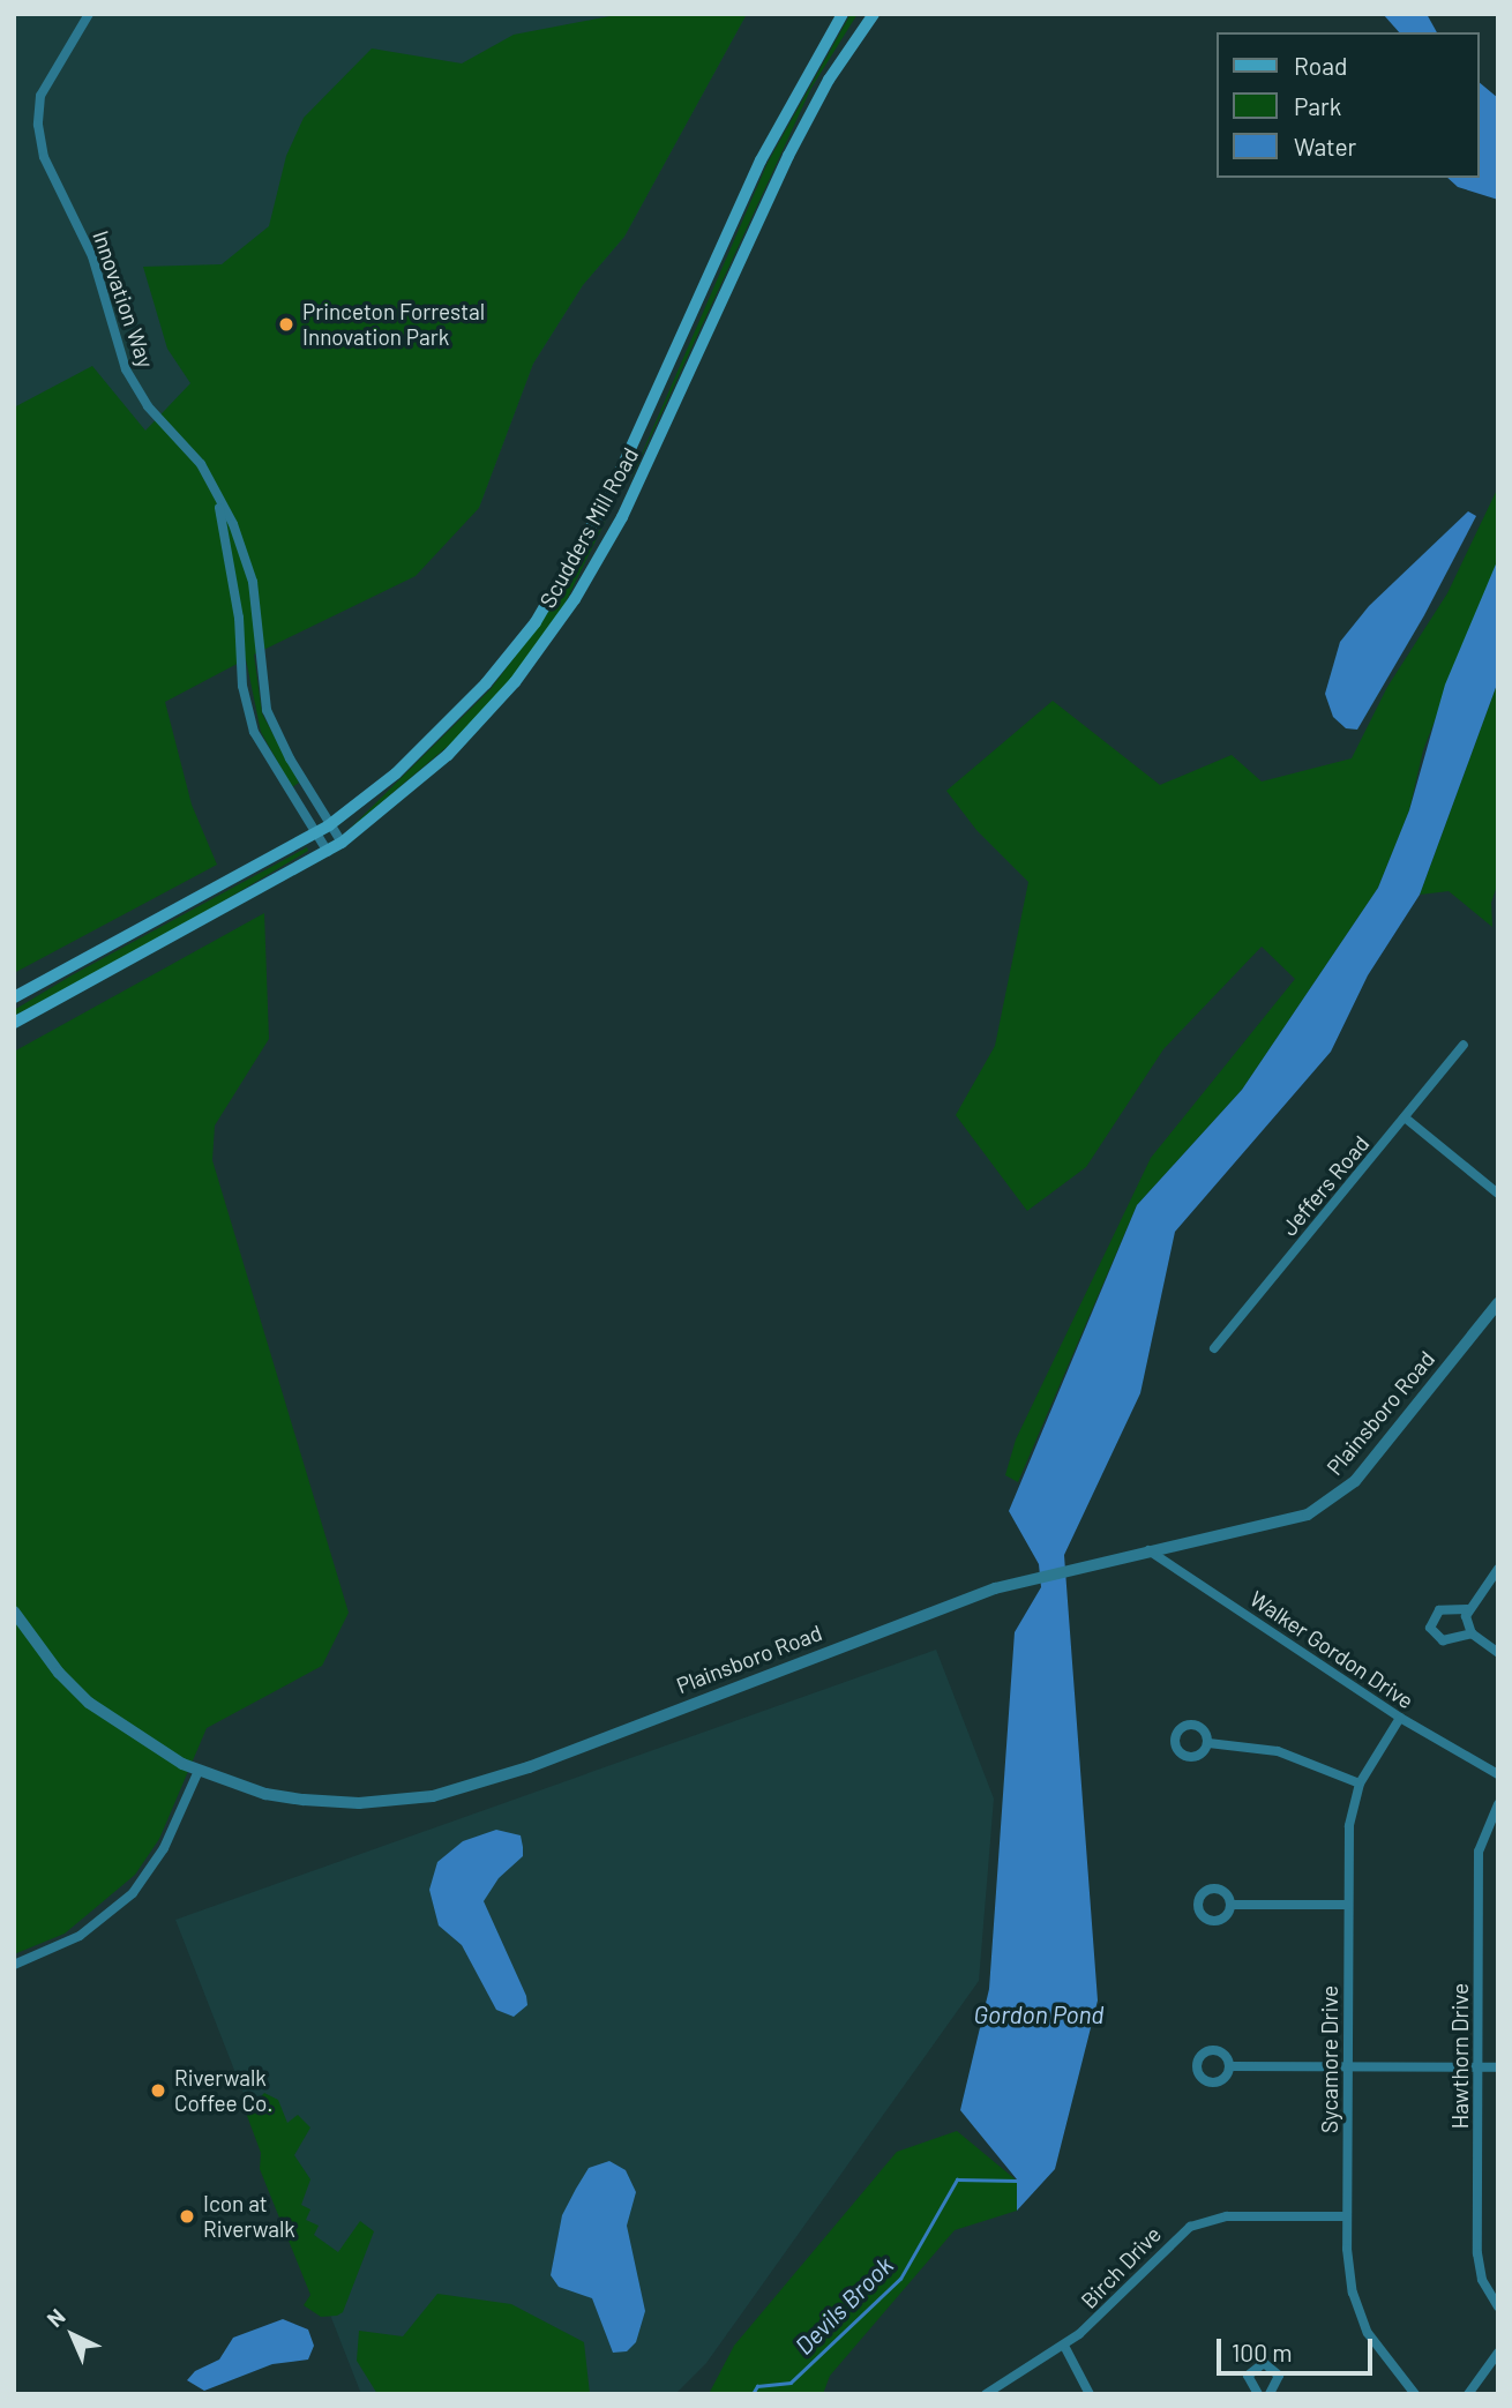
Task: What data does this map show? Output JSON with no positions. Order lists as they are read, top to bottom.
{
  "streets": {
    "main road": ["Scudders Mill Road"],
    "street": [
      "Innovation Way",
      "Jeffers Road",
      "Plainsboro Road",
      "Walker Gordon Drive",
      "Hawthorn Drive",
      "Sycamore Drive",
      "Birch Drive"
    ]
  },
  "crossings": [
    ["Innovation Way", "Scudders Mill Road"],
    ["Plainsboro Road", "Walker Gordon Drive"],
    ["Walker Gordon Drive", "Sycamore Drive"],
    ["Sycamore Drive", "Birch Drive"]
  ],
  "water": ["Gordon Pond", "Devils Brook"],
  "places": ["Princeton Forrestal Innovation Park", "Riverwalk Coffee Co.", "Icon at Riverwalk"],
  "legend": ["Road", "Park", "Water"],
  "scale_bar": "100 m",
  "north": "top left"
}
